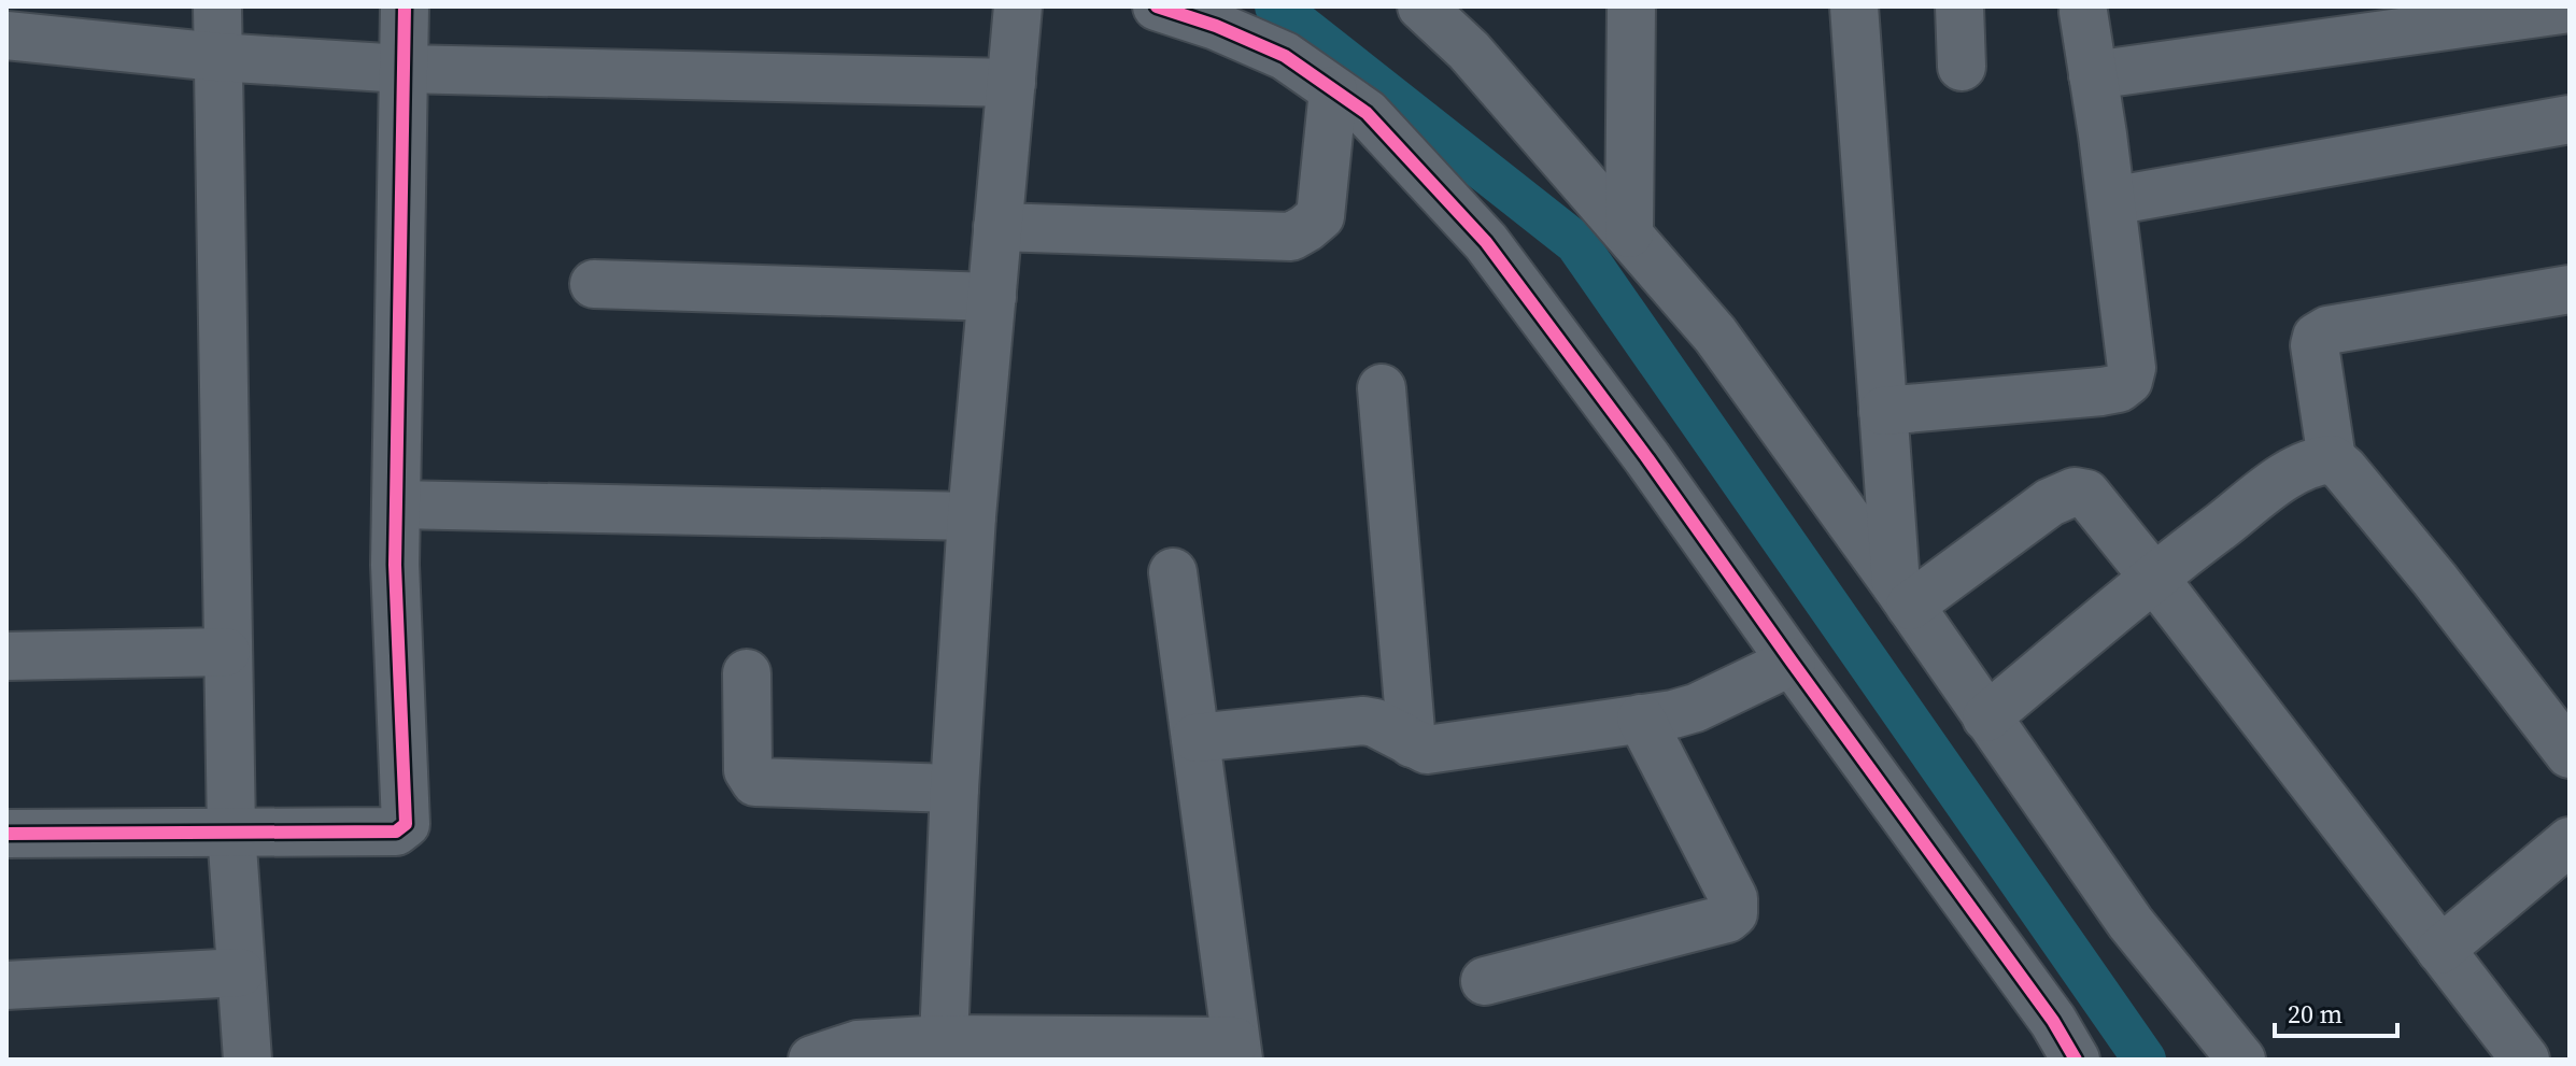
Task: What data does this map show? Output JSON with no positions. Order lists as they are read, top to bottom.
{
  "scale_bar": "20 m"
}
